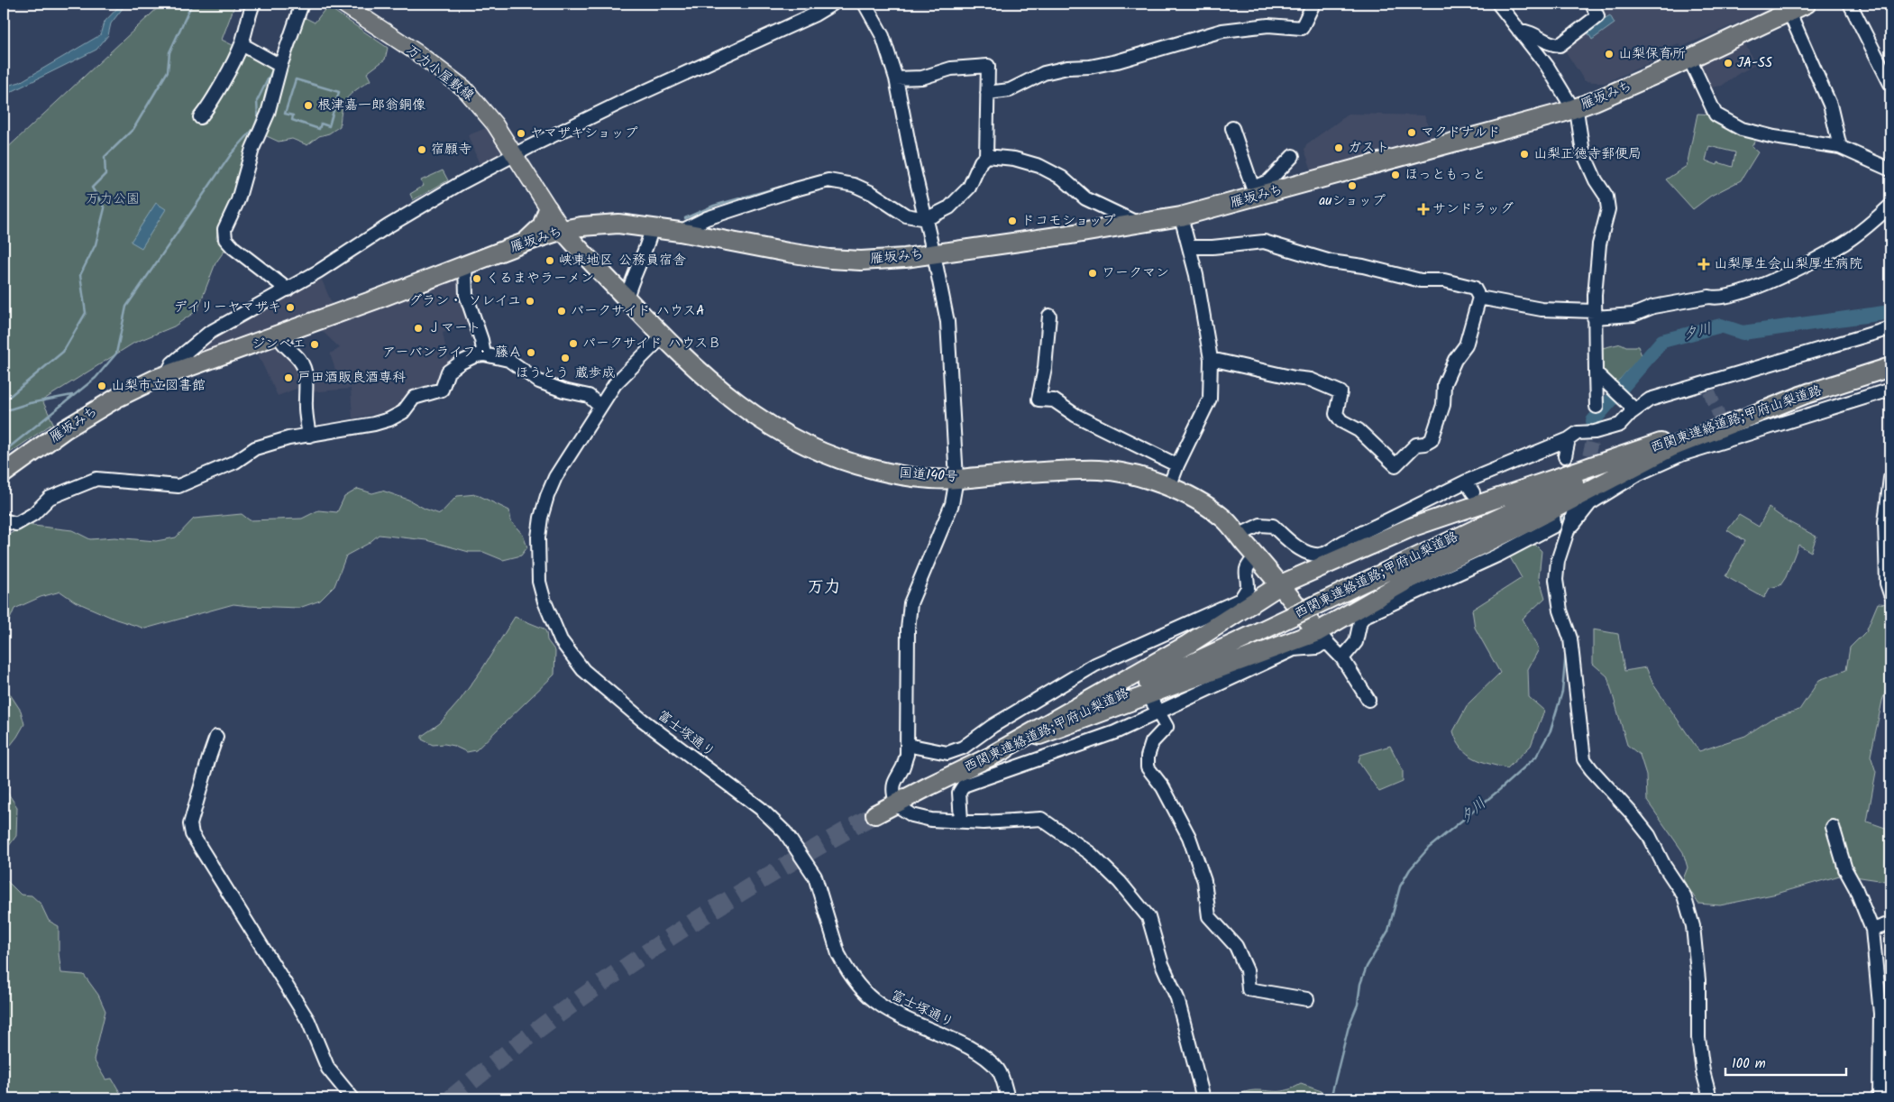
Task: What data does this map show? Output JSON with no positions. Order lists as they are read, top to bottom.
{
  "streets": {
    "highway": ["雁坂みち", "西関東連絡道路;甲府山梨道路", "国道140号"],
    "main road": ["万力小屋敷線"],
    "street": ["富士塚通り"]
  },
  "crossings": [
    ["万力小屋敷線", "雁坂みち"],
    ["万力小屋敷線", "国道140号"],
    ["雁坂みち", "国道140号"],
    ["国道140号", "富士塚通り"]
  ],
  "districts": ["万力"],
  "water": ["夕川"],
  "parks": ["万力公園"],
  "places": {
    "other": [
      "山梨保育所",
      "JA-SS",
      "根津嘉一郎翁銅像",
      "マクドナルド",
      "ヤマザキショップ",
      "ガスト",
      "宿願寺",
      "山梨正徳寺郵便局",
      "ほっともっと",
      "auショップ",
      "ドコモショップ",
      "峡東地区 公務員宿舎",
      "ワークマン",
      "くるまやラーメン",
      "グラン・ ソレイユ",
      "デイリーヤマザキ",
      "パークサイド ハウスA",
      "Ｊマート",
      "パークサイド ハウスＢ",
      "ジンベエ",
      "アーバンライフ・ 藤Ａ",
      "ほうとう 蔵歩成",
      "戸田酒販良酒専科",
      "山梨市立図書館"
    ],
    "health": ["サンドラッグ", "山梨厚生会山梨厚生病院"]
  },
  "scale_bar": "100 m"
}
